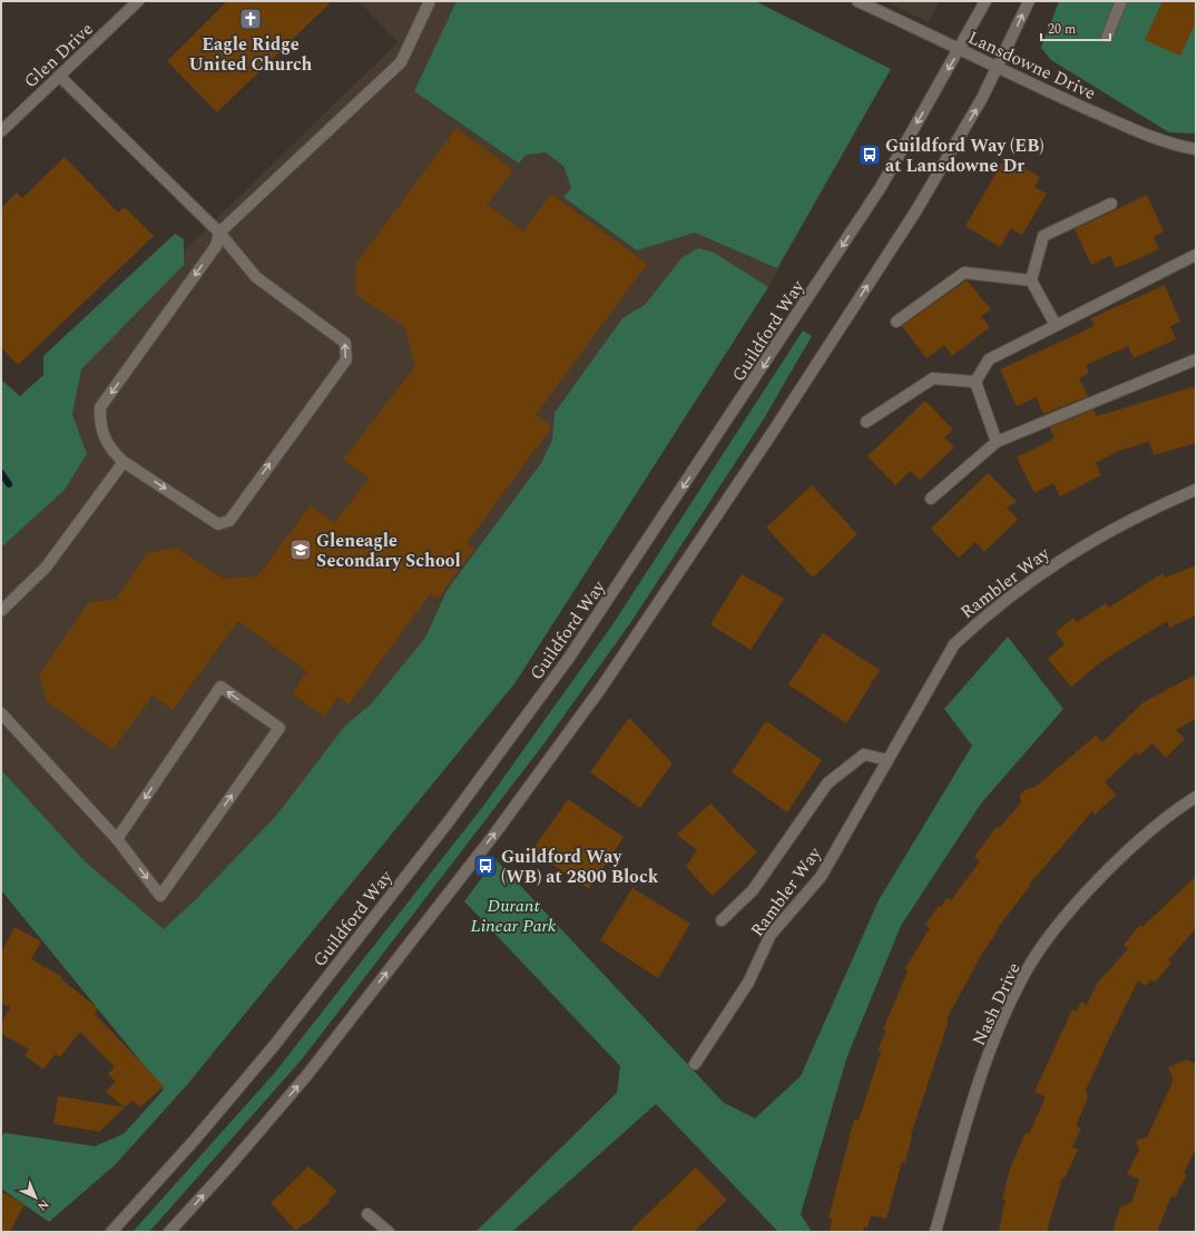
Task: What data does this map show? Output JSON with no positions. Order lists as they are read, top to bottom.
{
  "streets": {
    "main road": [
      "Glen Drive",
      "Lansdowne Drive",
      "Guildford Way",
      "Rambler Way",
      "Nash Drive"
    ]
  },
  "crossings": [
    ["Lansdowne Drive", "Guildford Way"]
  ],
  "parks": ["Durant Linear Park"],
  "places": {
    "church": ["Eagle Ridge United Church"],
    "bus stop": ["Guildford Way (EB) at Lansdowne Dr", "Guildford Way (WB) at 2800 Block"],
    "school or university": ["Gleneagle Secondary School"]
  },
  "scale_bar": "20 m",
  "north": "bottom right"
}
